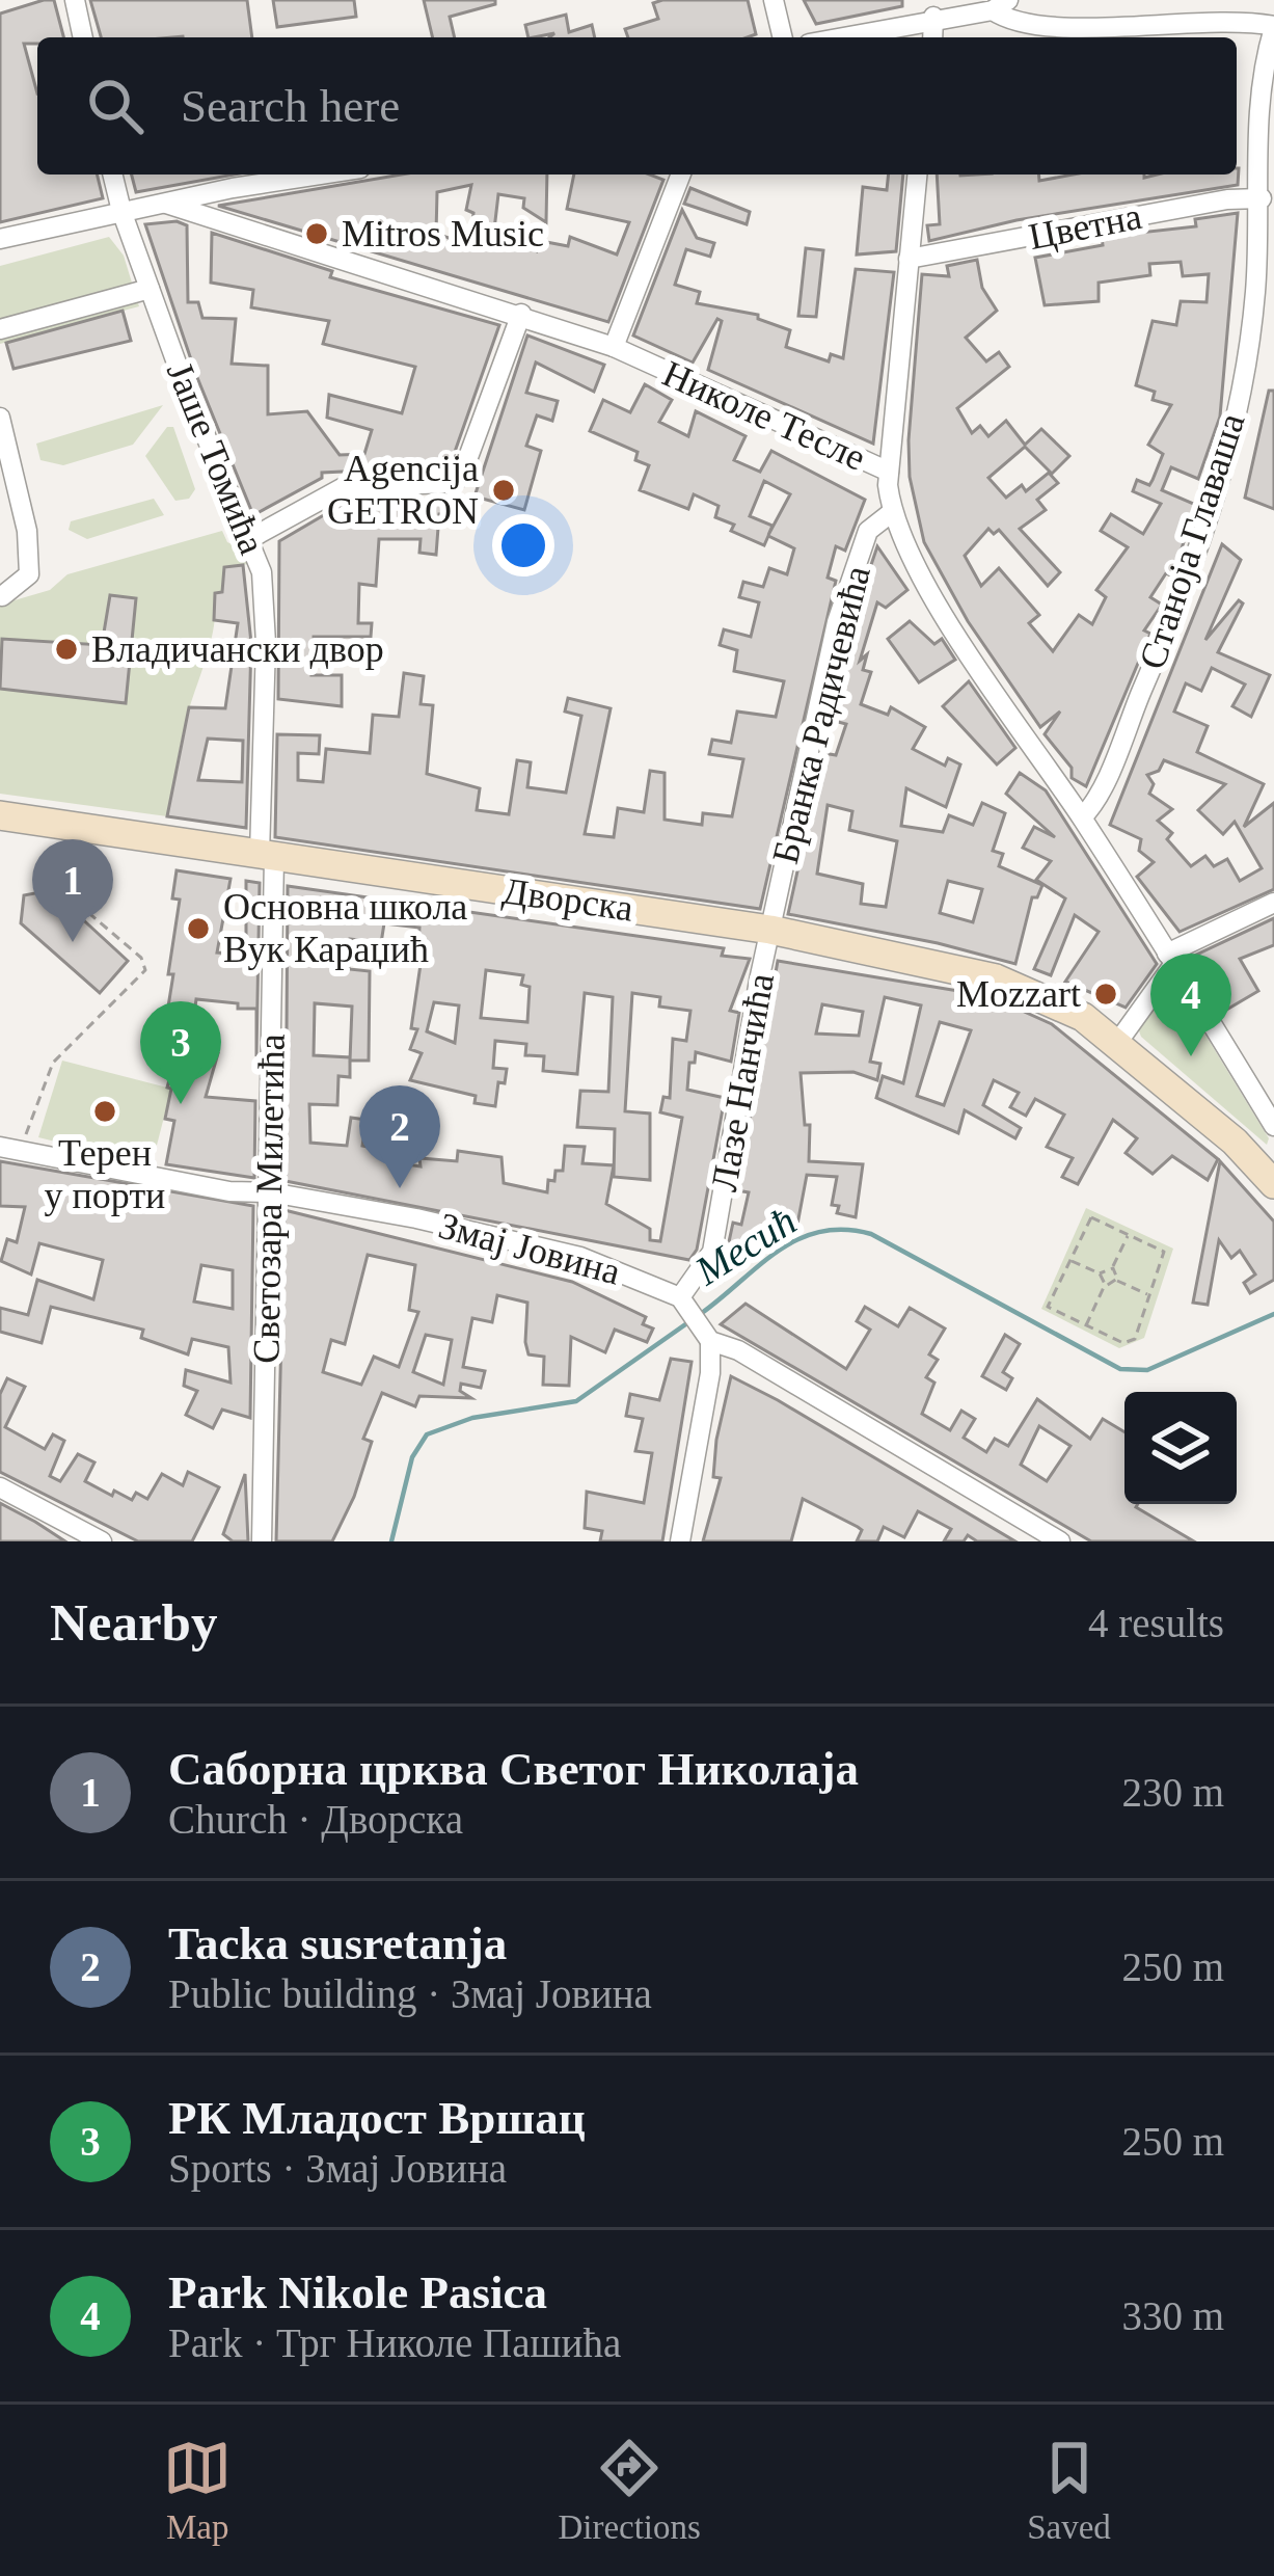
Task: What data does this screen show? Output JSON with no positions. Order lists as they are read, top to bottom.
{
  "streets": {
    "main road": ["Дворска"],
    "street": [
      "Цветна",
      "Николе Тесле",
      "Јаше Томића",
      "Станоја Главаша",
      "Бранка Радичевића",
      "Лазе Нанчића",
      "Светозара Милетића",
      "Змај Јовина"
    ]
  },
  "crossings": [
    ["Цветна", "Станоја Главаша"],
    ["Николе Тесле", "Станоја Главаша"],
    ["Николе Тесле", "Бранка Радичевића"],
    ["Јаше Томића", "Дворска"],
    ["Јаше Томића", "Светозара Милетића"],
    ["Бранка Радичевића", "Дворска"],
    ["Бранка Радичевића", "Лазе Нанчића"],
    ["Дворска", "Лазе Нанчића"],
    ["Дворска", "Светозара Милетића"],
    ["Лазе Нанчића", "Змај Јовина"],
    ["Светозара Милетића", "Змај Јовина"]
  ],
  "water": ["Месић"],
  "places": [
    "Mitros Music",
    "Agencija GETRON",
    "Владичански двор",
    "Основна школа Вук Караџић",
    "Mozzart",
    "Терен у порти"
  ],
  "page": {
    "search": "Search here",
    "pins": [
      "1",
      "4",
      "3",
      "2"
    ],
    "heading": ["Nearby", "4 results"],
    "list": [
      {
        "mark": "1",
        "name": "Саборна црква Светог Николаја",
        "note": "Church · Дворска",
        "value": "230 m"
      },
      {
        "mark": "2",
        "name": "Tacka susretanja",
        "note": "Public building · Змај Јовина",
        "value": "250 m"
      },
      {
        "mark": "3",
        "name": "РК Младост Вршац",
        "note": "Sports · Змај Јовина",
        "value": "250 m"
      },
      {
        "mark": "4",
        "name": "Park Nikole Pasica",
        "note": "Park · Трг Николе Пашића",
        "value": "330 m"
      }
    ],
    "nav": ["Map", "Directions", "Saved"]
  }
}
